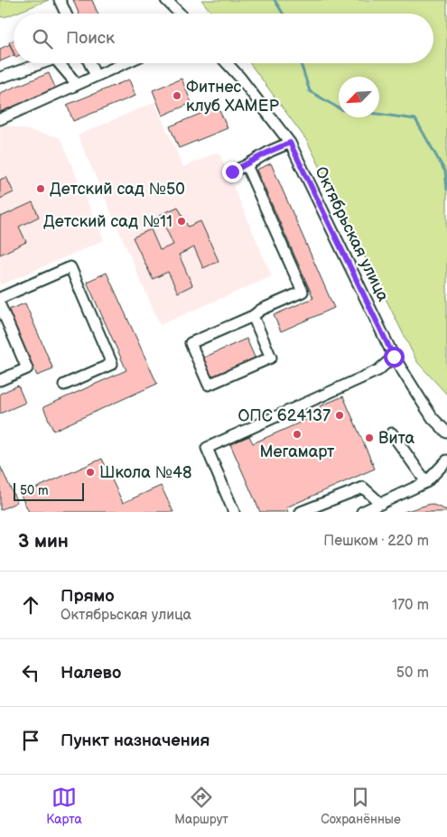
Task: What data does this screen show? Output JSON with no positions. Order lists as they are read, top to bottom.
{
  "streets": {
    "street": ["Октябрьская улица"]
  },
  "places": [
    "Фитнес клуб ХАМЕР",
    "Детский сад №50",
    "Детский сад №11",
    "ОПС 624137",
    "Мегамарт",
    "Вита",
    "Школа №48"
  ],
  "scale_bar": "50 m",
  "north": "bottom left",
  "page": {
    "search": "Поиск",
    "scale": "50 m",
    "heading": ["3 мин", "Пешком · 220 m"],
    "list": [
      ["Прямо", "Октябрьская улица", "170 m"],
      ["Налево", "50 m"],
      "Пункт назначения"
    ],
    "nav": ["Карта", "Маршрут", "Сохранённые"]
  }
}
